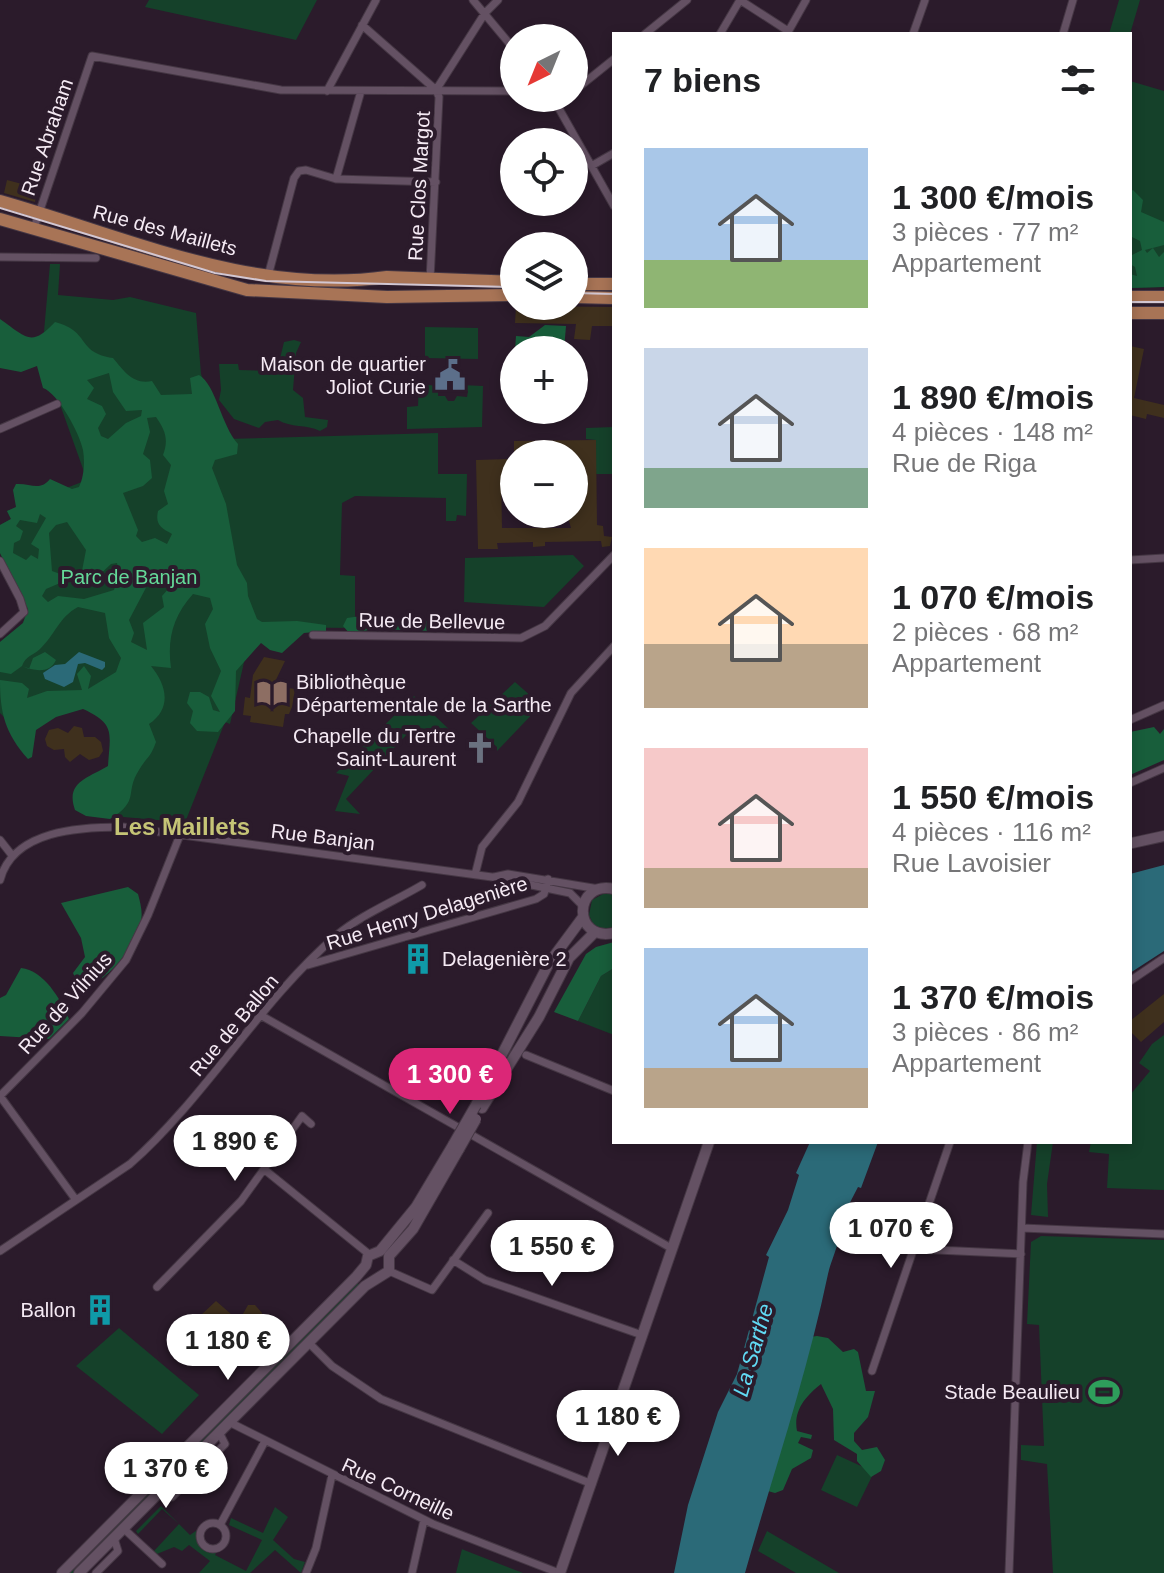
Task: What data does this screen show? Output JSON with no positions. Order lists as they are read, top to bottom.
{
  "streets": {
    "main road": ["Rue des Maillets"],
    "street": [
      "Rue Abraham",
      "Rue Clos Margot",
      "Rue de Bellevue",
      "Rue Banjan",
      "Rue Henry Delagenière",
      "Rue de Vilnius",
      "Rue de Ballon",
      "Rue Corneille"
    ]
  },
  "crossings": [
    ["Rue Abraham", "Rue des Maillets"],
    ["Rue Clos Margot", "Rue des Maillets"],
    ["Rue Banjan", "Rue Henry Delagenière"],
    ["Rue Banjan", "Rue de Vilnius"],
    ["Rue Henry Delagenière", "Rue de Ballon"],
    ["Rue de Vilnius", "Rue de Ballon"]
  ],
  "districts": ["Les Maillets"],
  "water": ["La Sarthe"],
  "parks": ["Parc de Banjan"],
  "places": {
    "public building": ["Maison de quartier Joliot Curie"],
    "library": ["Bibliothèque Départementale de la Sarthe"],
    "church": ["Chapelle du Tertre Saint-Laurent"],
    "building": ["Delagenière 2", "Ballon"],
    "sports": ["Stade Beaulieu"]
  },
  "north": "bottom left",
  "page": {
    "map_buttons": ["+", "−"],
    "heading": "7 biens",
    "list": [
      {
        "name": "1 300 €/mois",
        "note": "3 pièces · 77 m² · Appartement"
      },
      {
        "name": "1 890 €/mois",
        "note": "4 pièces · 148 m² · Rue de Riga"
      },
      {
        "name": "1 070 €/mois",
        "note": "2 pièces · 68 m² · Appartement"
      },
      {
        "name": "1 550 €/mois",
        "note": "4 pièces · 116 m² · Rue Lavoisier"
      },
      {
        "name": "1 370 €/mois",
        "note": "3 pièces · 86 m² · Appartement"
      }
    ],
    "price": [
      "1 300 €",
      "1 890 €",
      "1 070 €",
      "1 550 €",
      "1 180 €",
      "1 180 €",
      "1 370 €"
    ]
  }
}
